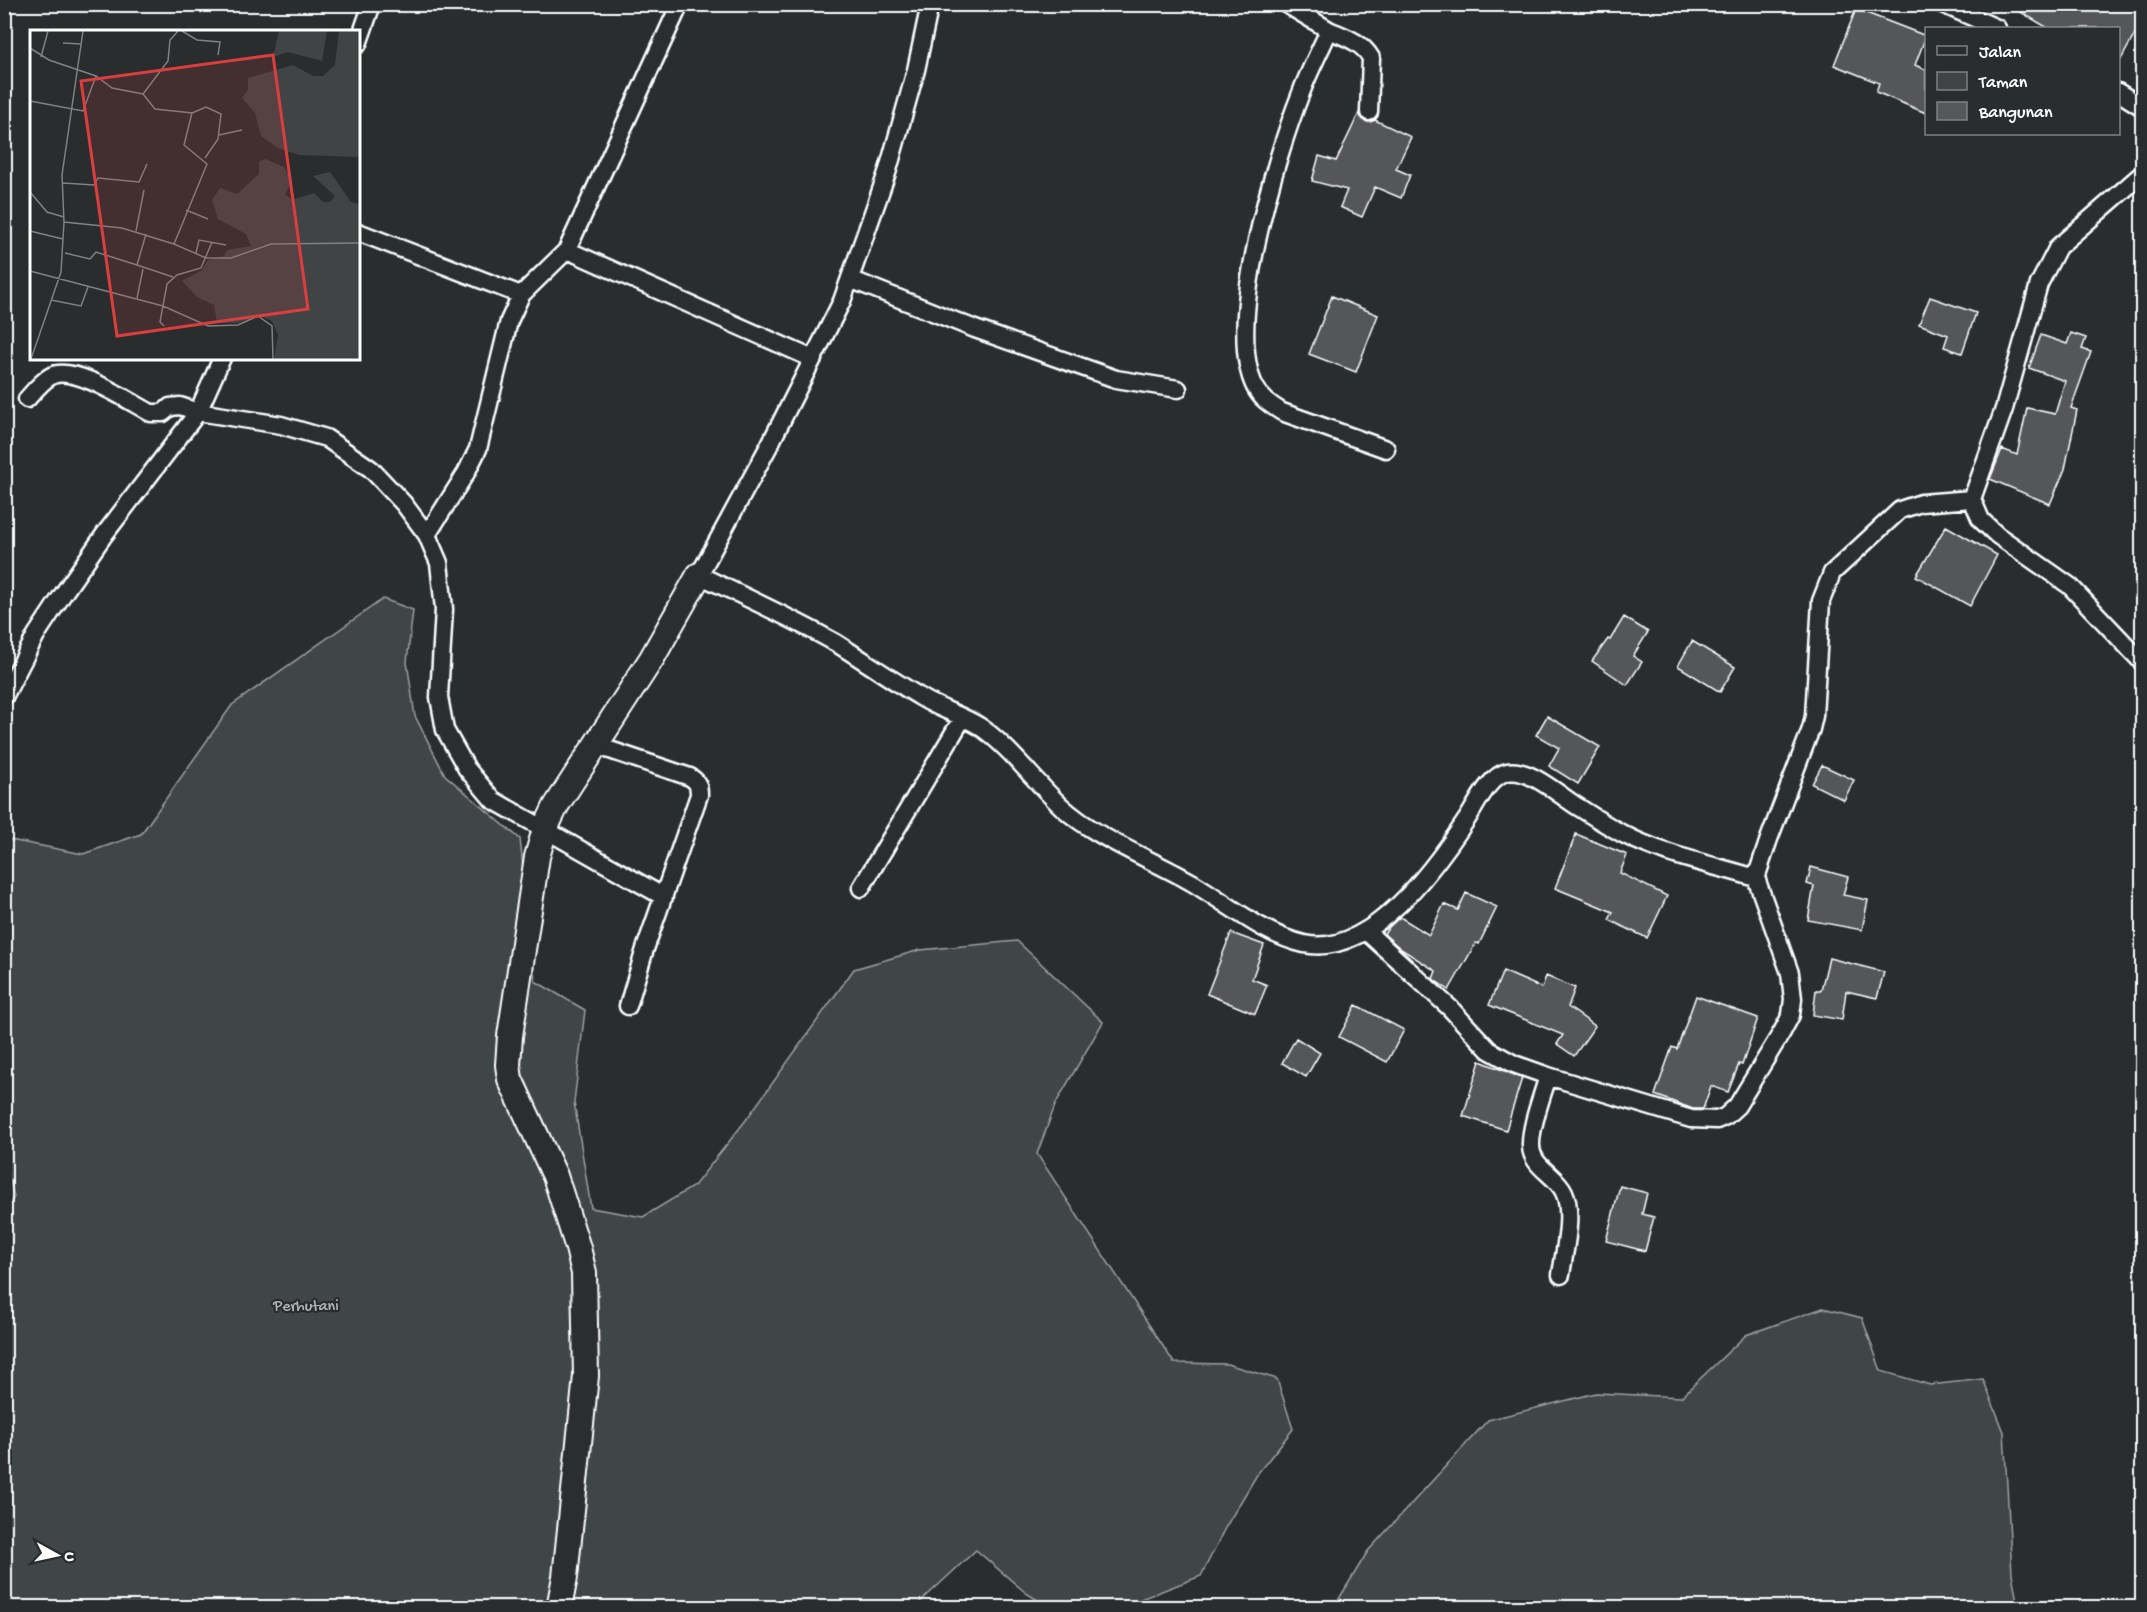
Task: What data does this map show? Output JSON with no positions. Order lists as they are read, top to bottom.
{
  "parks": ["Perhutani"],
  "legend": ["Jalan", "Taman", "Bangunan"],
  "north": "right"
}
